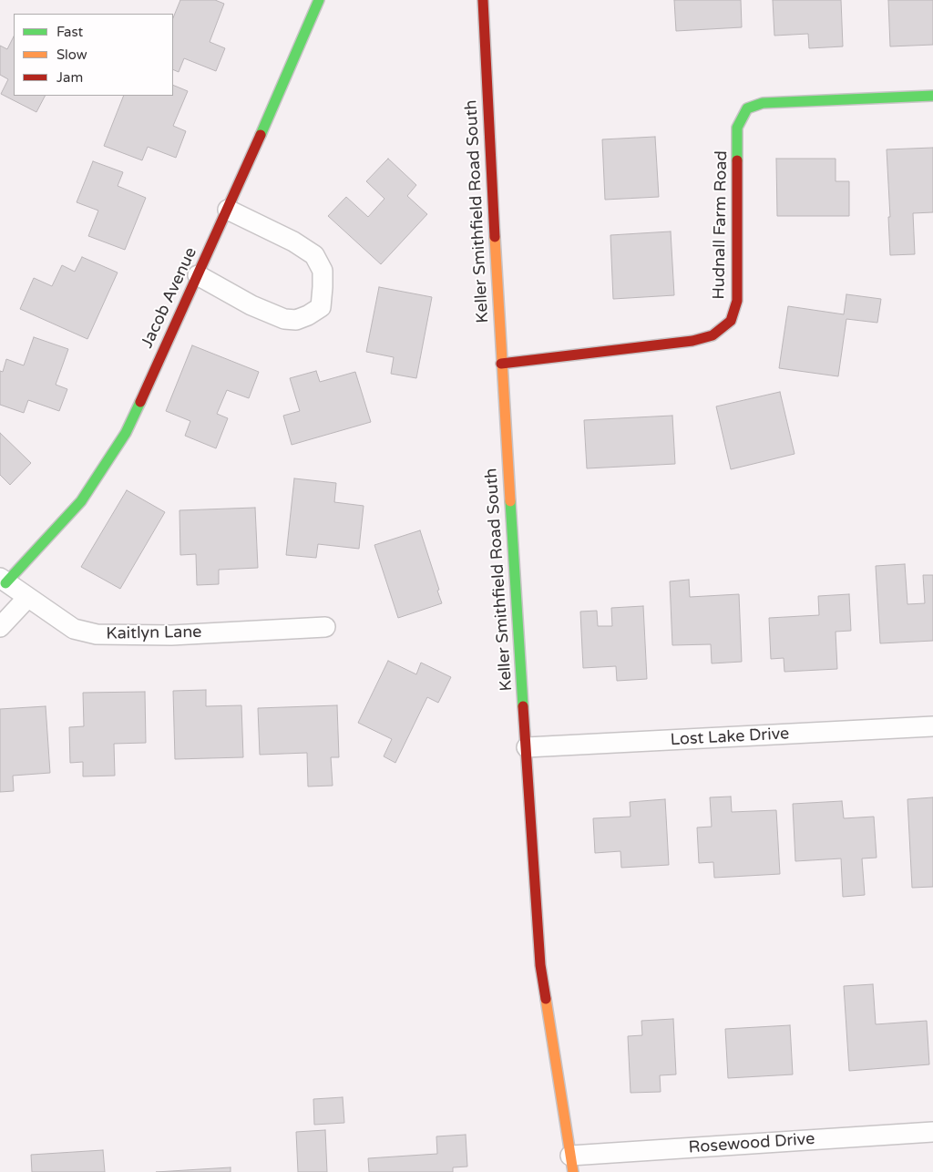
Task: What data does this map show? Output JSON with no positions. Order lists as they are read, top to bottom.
{
  "streets": {
    "street": [
      "Keller Smithfield Road South",
      "Hudnall Farm Road",
      "Jacob Avenue",
      "Kaitlyn Lane",
      "Lost Lake Drive",
      "Rosewood Drive"
    ]
  },
  "crossings": [
    ["Keller Smithfield Road South", "Hudnall Farm Road"],
    ["Keller Smithfield Road South", "Lost Lake Drive"],
    ["Keller Smithfield Road South", "Rosewood Drive"],
    ["Jacob Avenue", "Kaitlyn Lane"]
  ],
  "legend": ["Fast", "Slow", "Jam"]
}
